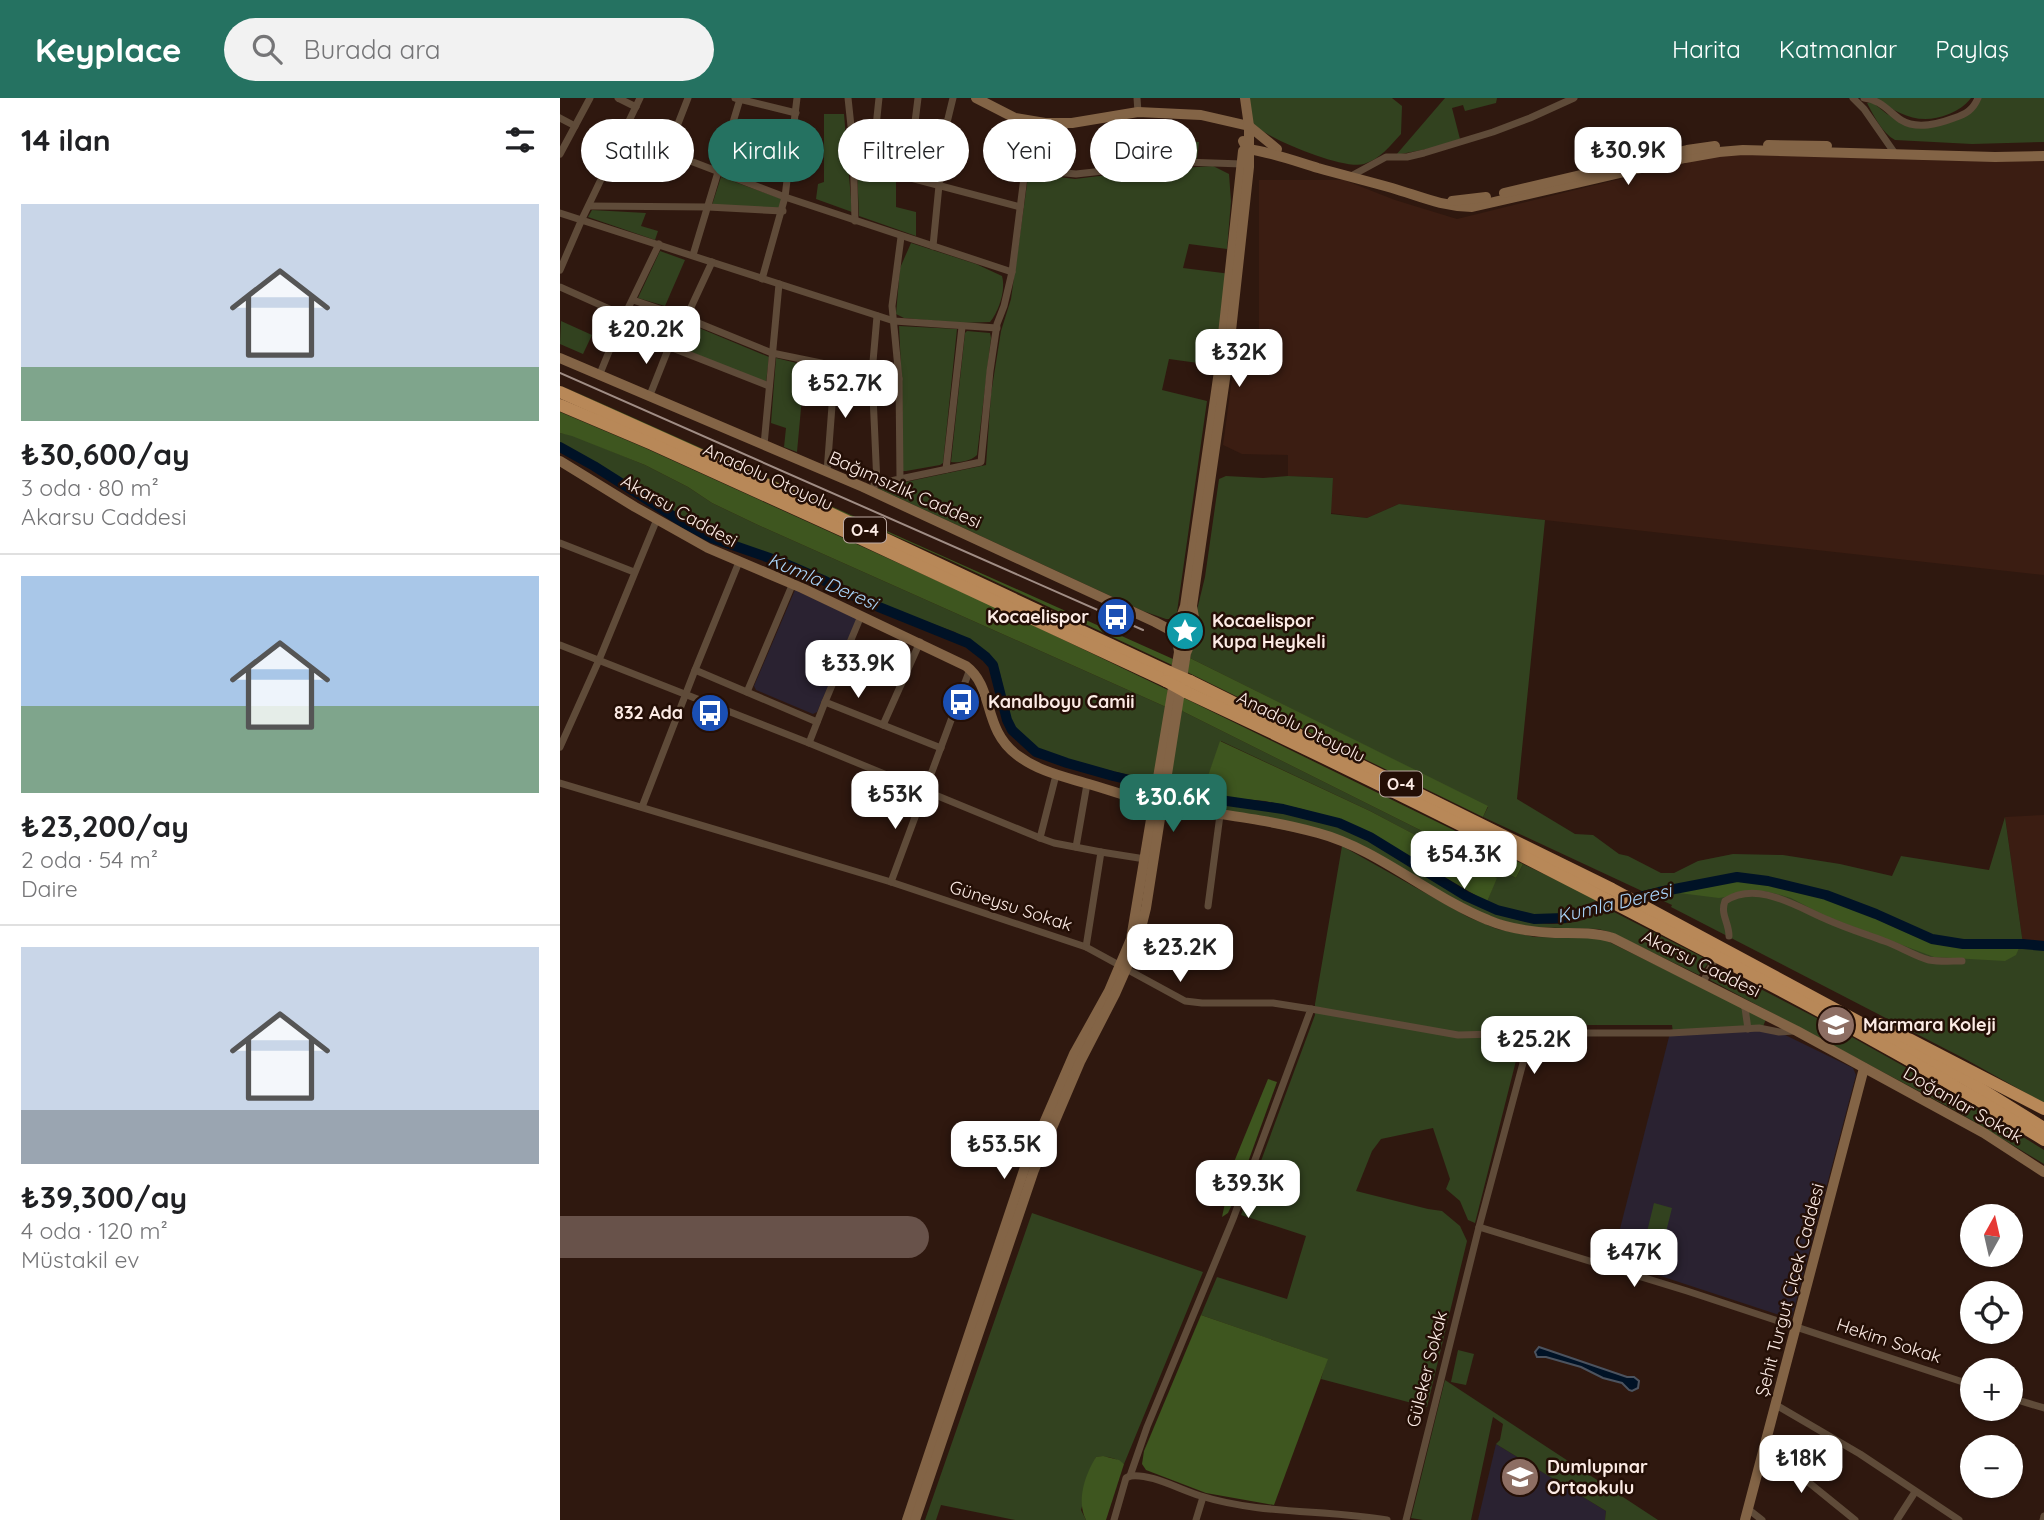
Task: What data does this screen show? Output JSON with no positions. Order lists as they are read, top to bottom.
{
  "streets": {
    "highway": ["Anadolu Otoyolu", "O-4"],
    "main road": [
      "Bağımsızlık Caddesi",
      "Akarsu Caddesi",
      "Doğanlar Sokak",
      "Şehit Turgut Çiçek Caddesi"
    ],
    "street": ["Güneysu Sokak", "Hekim Sokak", "Güleker Sokak"]
  },
  "crossings": [
    ["Akarsu Caddesi", "Doğanlar Sokak"],
    ["Akarsu Caddesi", "Şehit Turgut Çiçek Caddesi"],
    ["Doğanlar Sokak", "Şehit Turgut Çiçek Caddesi"],
    ["Şehit Turgut Çiçek Caddesi", "Hekim Sokak"],
    ["Hekim Sokak", "Güleker Sokak"]
  ],
  "water": ["Kumla Deresi"],
  "places": {
    "bus stop": ["Kocaelispor", "Kanalboyu Camii", "832 Ada"],
    "place": ["Kocaelispor Kupa Heykeli"],
    "school or university": ["Marmara Koleji", "Dumlupınar Ortaokulu"]
  },
  "north": "top",
  "page": {
    "header": "Keyplace",
    "search": "Burada ara",
    "nav": ["Harita", "Katmanlar", "Paylaş"],
    "heading": "14 ilan",
    "chip": [
      "Satılık",
      "Kiralık",
      "Filtreler",
      "Yeni",
      "Daire"
    ],
    "price": [
      "₺30.9K",
      "₺20.2K",
      "₺32K",
      "₺52.7K",
      "₺33.9K",
      "₺53K",
      "₺30.6K",
      "₺54.3K",
      "₺23.2K",
      "₺25.2K",
      "₺53.5K",
      "₺39.3K",
      "₺47K",
      "₺18K"
    ],
    "list": [
      {
        "name": "₺30,600/ay",
        "note": "3 oda · 80 m² · Akarsu Caddesi"
      },
      {
        "name": "₺23,200/ay",
        "note": "2 oda · 54 m² · Daire"
      },
      {
        "name": "₺39,300/ay",
        "note": "4 oda · 120 m² · Müstakil ev"
      }
    ],
    "map_buttons": ["+", "−"]
  }
}
